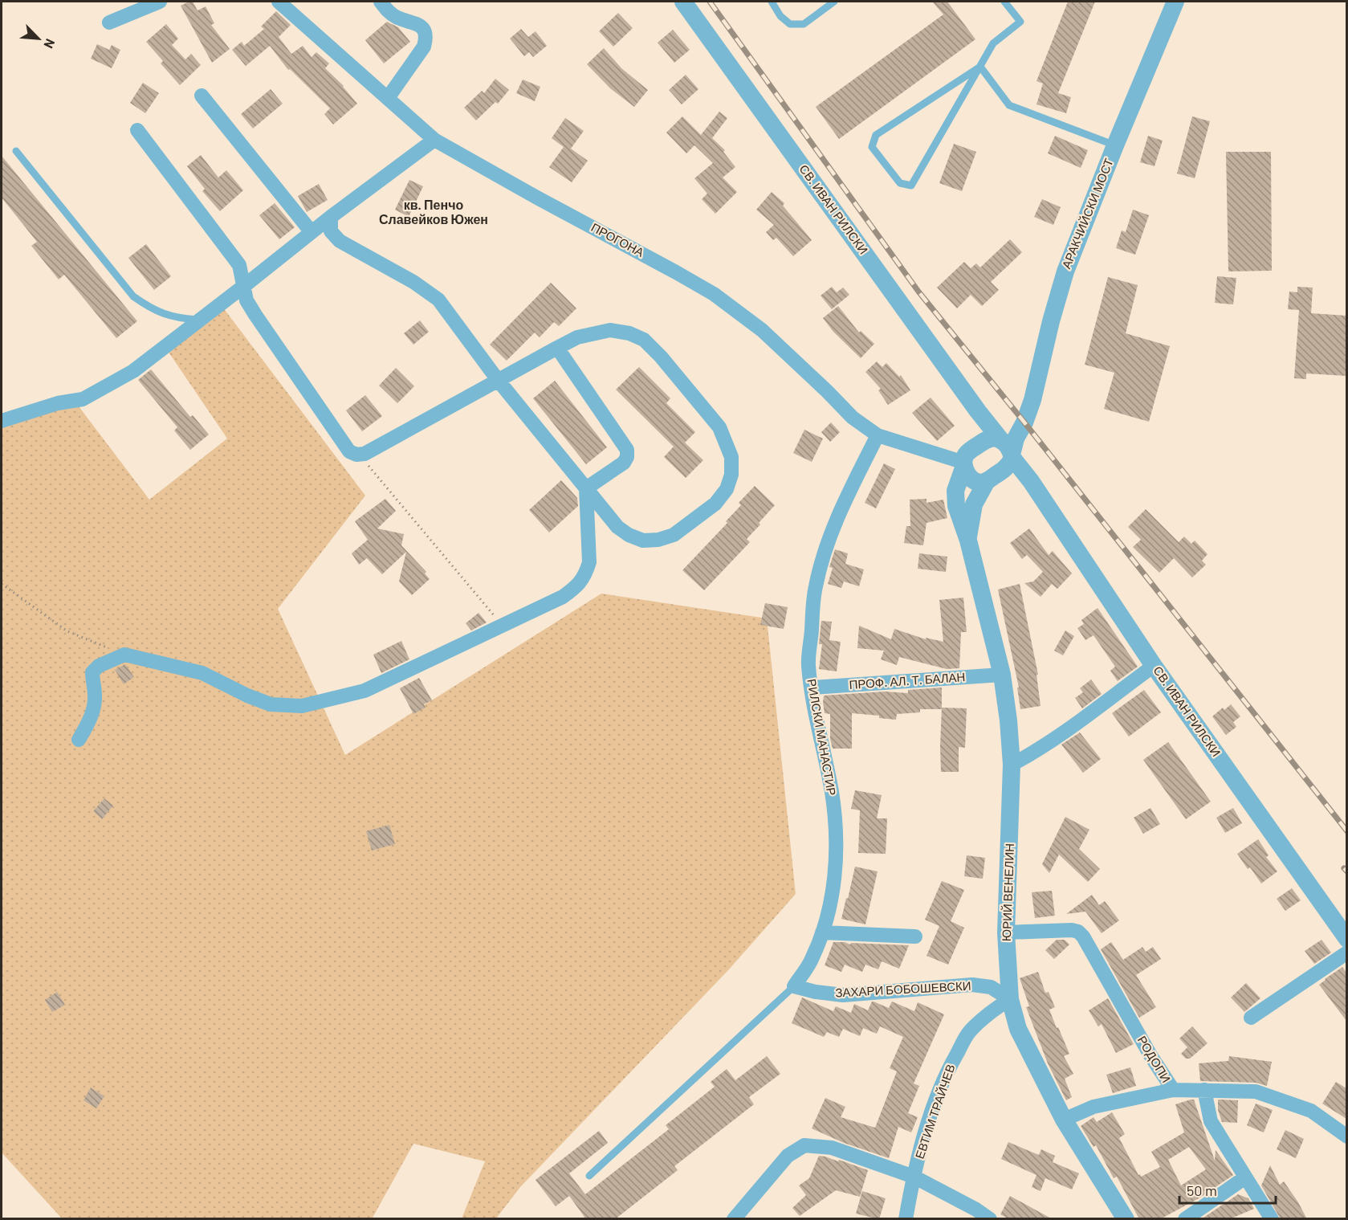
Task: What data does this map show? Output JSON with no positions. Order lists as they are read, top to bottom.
{
  "streets": {
    "street": [
      "СВ. ИВАН РИЛСКИ",
      "АРАКЧИЙСКИ МОСТ",
      "ПРОГОНА",
      "ПРОФ. АЛ. Т. БАЛАН",
      "РИЛСКИ МАНАСТИР",
      "ЮРИЙ ВЕНЕЛИН",
      "ЗАХАРИ БОБОШЕВСКИ",
      "РОДОПИ",
      "ЕВТИМ ТРАЙЧЕВ"
    ]
  },
  "crossings": [
    ["СВ. ИВАН РИЛСКИ", "АРАКЧИЙСКИ МОСТ"],
    ["СВ. ИВАН РИЛСКИ", "ЮРИЙ ВЕНЕЛИН"],
    ["АРАКЧИЙСКИ МОСТ", "ЮРИЙ ВЕНЕЛИН"],
    ["ПРОГОНА", "РИЛСКИ МАНАСТИР"],
    ["ПРОГОНА", "ЮРИЙ ВЕНЕЛИН"],
    ["ПРОФ. АЛ. Т. БАЛАН", "РИЛСКИ МАНАСТИР"],
    ["ПРОФ. АЛ. Т. БАЛАН", "ЮРИЙ ВЕНЕЛИН"],
    ["РИЛСКИ МАНАСТИР", "ЗАХАРИ БОБОШЕВСКИ"],
    ["ЮРИЙ ВЕНЕЛИН", "ЗАХАРИ БОБОШЕВСКИ"],
    ["ЮРИЙ ВЕНЕЛИН", "РОДОПИ"],
    ["ЮРИЙ ВЕНЕЛИН", "ЕВТИМ ТРАЙЧЕВ"],
    ["ЗАХАРИ БОБОШЕВСКИ", "ЕВТИМ ТРАЙЧЕВ"]
  ],
  "districts": ["кв. Пенчо Славейков Южен"],
  "scale_bar": "50 m",
  "north": "bottom right"
}
